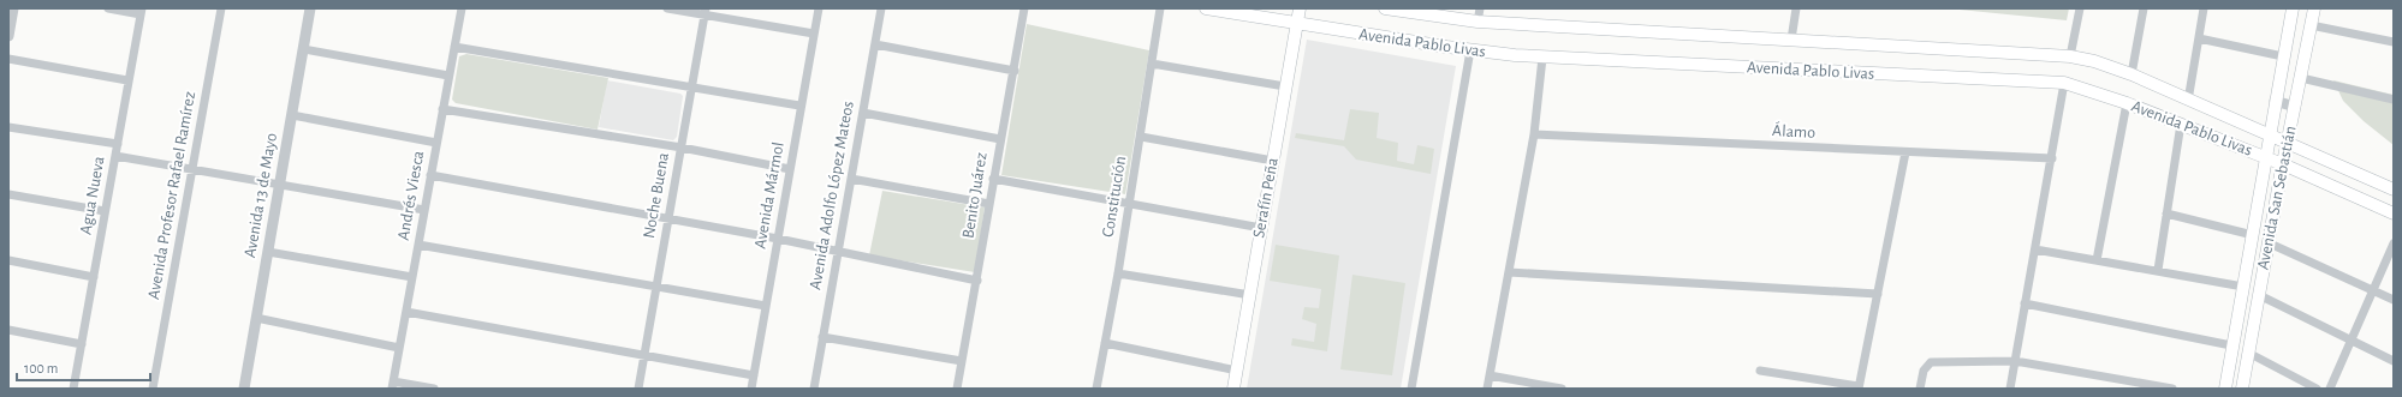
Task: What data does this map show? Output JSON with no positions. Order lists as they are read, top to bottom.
{
  "streets": {
    "main road": ["Avenida Pablo Livas", "Serafín Peña", "Avenida San Sebastián"],
    "street": [
      "Álamo",
      "Agua Nueva",
      "Avenida Profesor Rafael Ramírez",
      "Avenida 13 de Mayo",
      "Andrés Viesca",
      "Noche Buena",
      "Avenida Mármol",
      "Avenida Adolfo López Mateos",
      "Benito Juárez",
      "Constitución"
    ]
  },
  "crossings": [
    ["Avenida Pablo Livas", "Serafín Peña"],
    ["Avenida Pablo Livas", "Avenida San Sebastián"]
  ],
  "scale_bar": "100 m"
}
